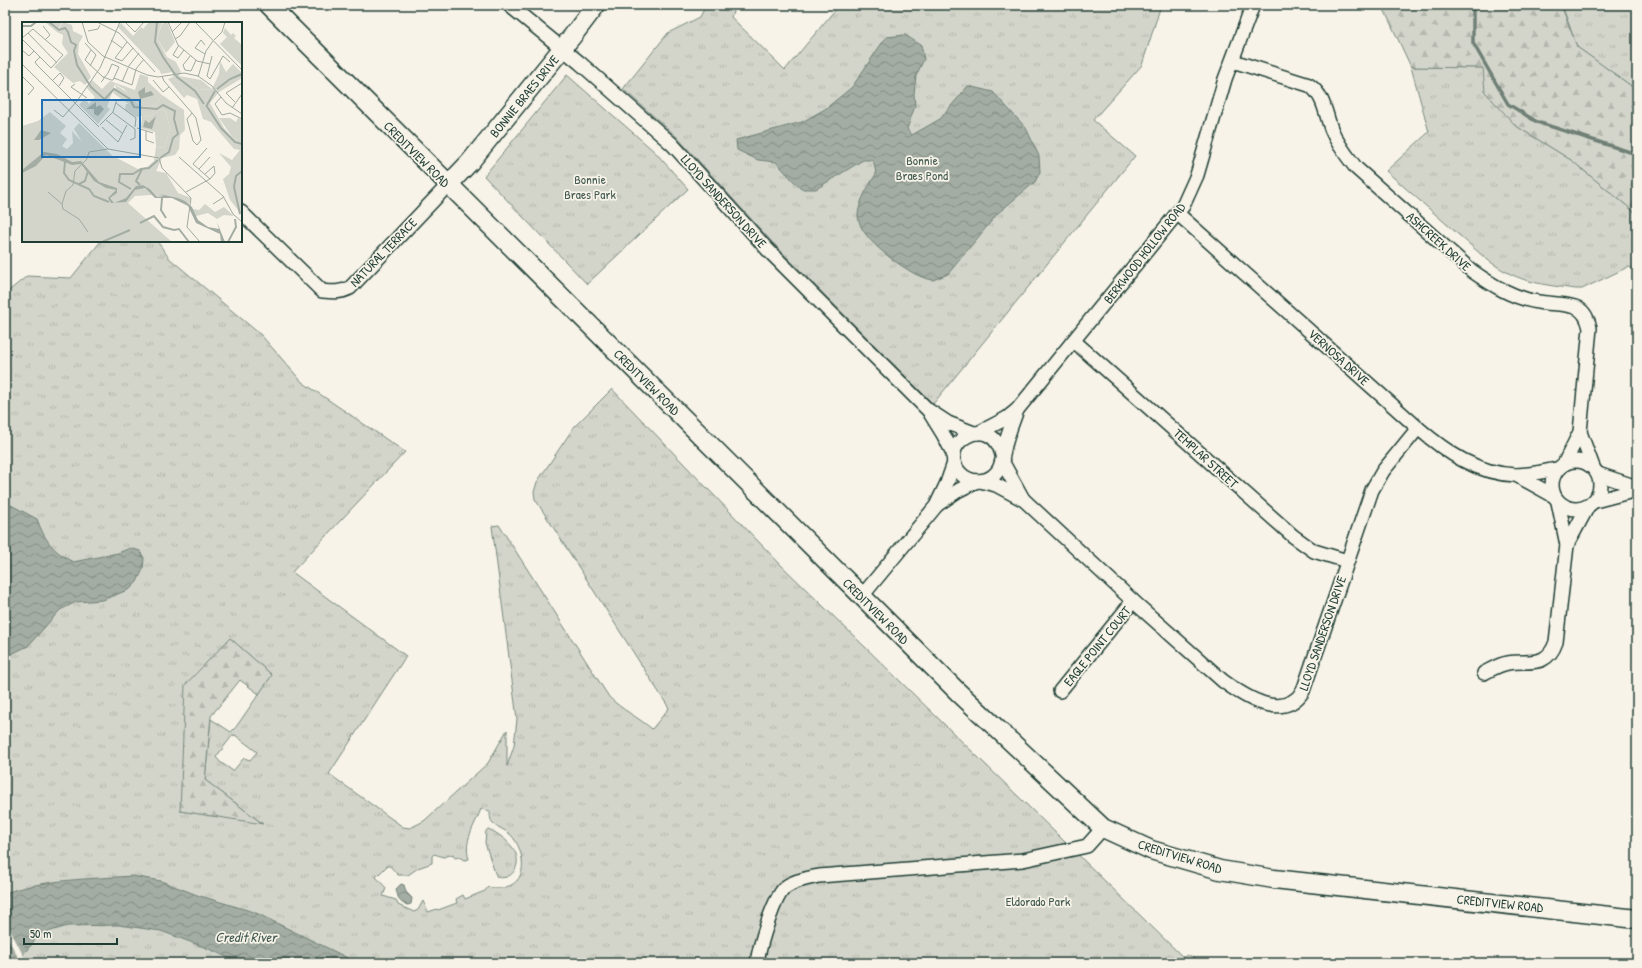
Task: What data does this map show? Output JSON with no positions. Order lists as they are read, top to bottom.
{
  "streets": {
    "street": [
      "BONNIE BRAES DRIVE",
      "CREDITVIEW ROAD",
      "LLOYD SANDERSON DRIVE",
      "ASHCREEK DRIVE",
      "NATURAL TERRACE",
      "BERKWOOD HOLLOW ROAD",
      "VERNOSA DRIVE",
      "TEMPLAR STREET",
      "EAGLE POINT COURT"
    ]
  },
  "crossings": [
    ["BONNIE BRAES DRIVE", "CREDITVIEW ROAD"],
    ["BONNIE BRAES DRIVE", "LLOYD SANDERSON DRIVE"],
    ["BONNIE BRAES DRIVE", "NATURAL TERRACE"],
    ["CREDITVIEW ROAD", "NATURAL TERRACE"],
    ["LLOYD SANDERSON DRIVE", "BERKWOOD HOLLOW ROAD"],
    ["LLOYD SANDERSON DRIVE", "VERNOSA DRIVE"],
    ["LLOYD SANDERSON DRIVE", "TEMPLAR STREET"],
    ["LLOYD SANDERSON DRIVE", "EAGLE POINT COURT"],
    ["ASHCREEK DRIVE", "BERKWOOD HOLLOW ROAD"],
    ["ASHCREEK DRIVE", "VERNOSA DRIVE"],
    ["BERKWOOD HOLLOW ROAD", "VERNOSA DRIVE"],
    ["BERKWOOD HOLLOW ROAD", "TEMPLAR STREET"]
  ],
  "water": ["Credit River"],
  "parks": ["Bonnie Braes Pond", "Bonnie Braes Park", "Eldorado Park"],
  "scale_bar": "50 m"
}
